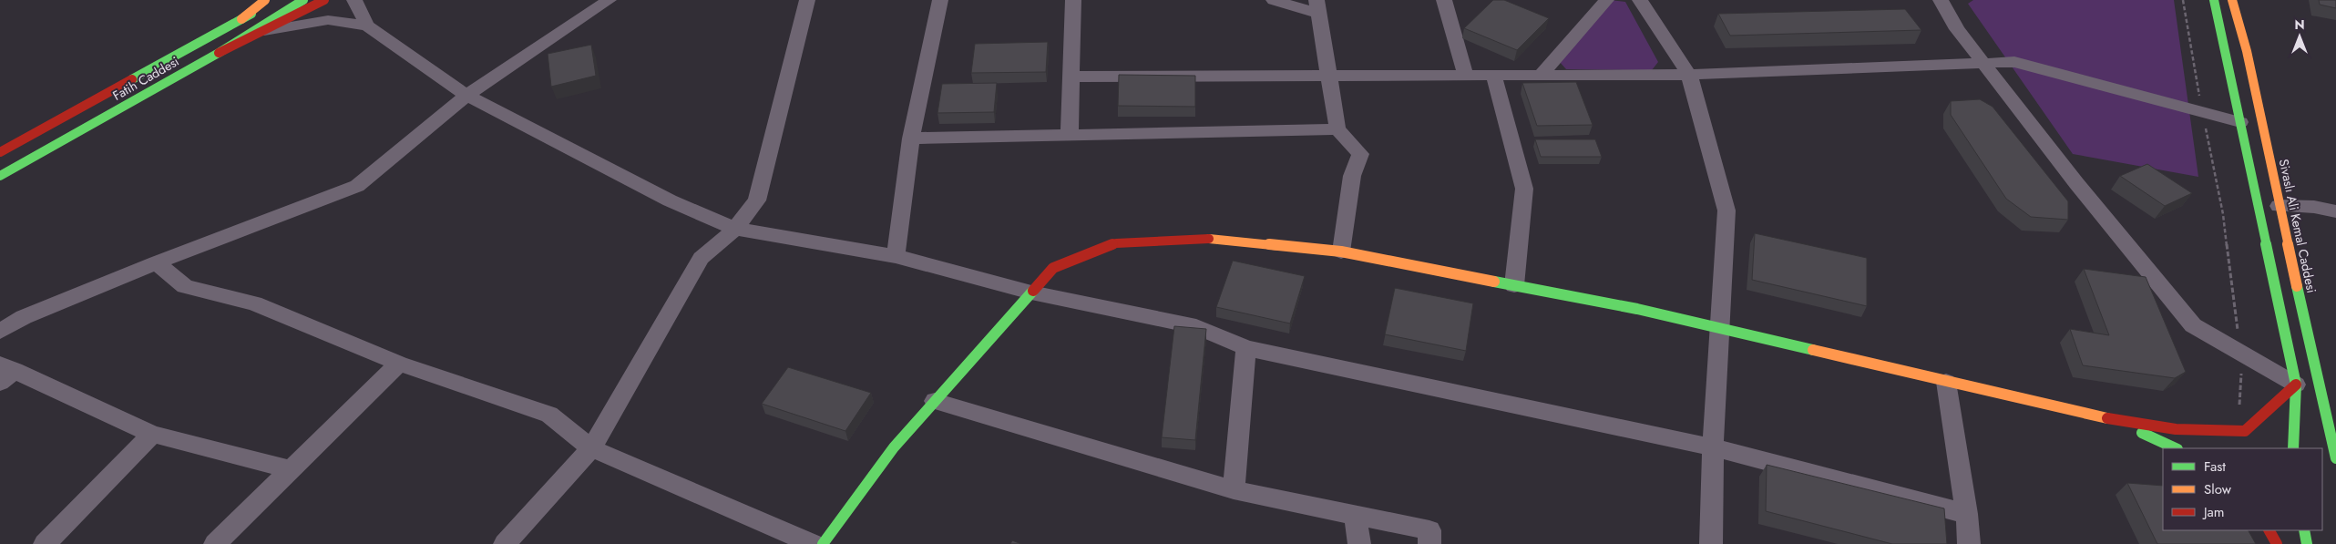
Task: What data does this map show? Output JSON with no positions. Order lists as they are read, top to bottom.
{
  "streets": {
    "main road": ["Fatih Caddesi", "Sivaslı Ali Kemal Caddesi"]
  },
  "legend": ["Fast", "Slow", "Jam"],
  "north": "top"
}
